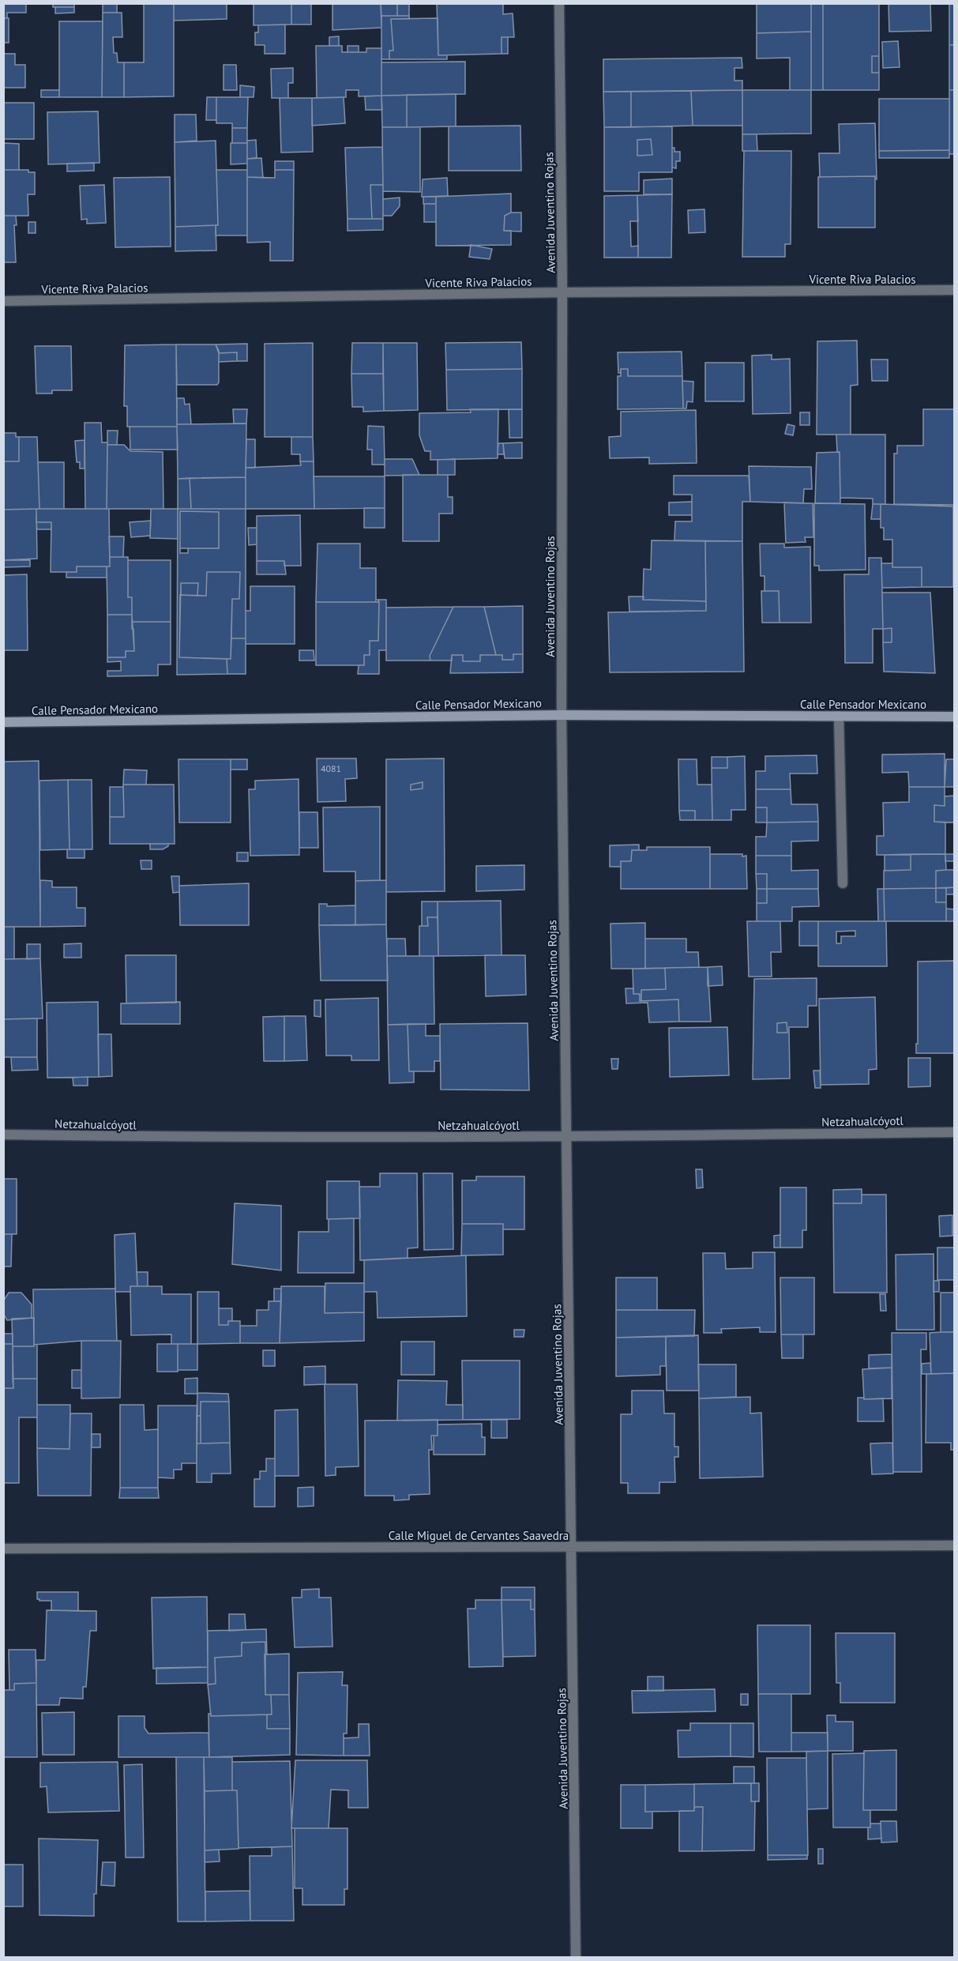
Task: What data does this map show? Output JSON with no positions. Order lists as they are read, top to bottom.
{
  "streets": {
    "street": [
      "Avenida Juventino Rojas",
      "Vicente Riva Palacios",
      "Calle Pensador Mexicano",
      "Netzahualcóyotl",
      "Calle Miguel de Cervantes Saavedra"
    ]
  },
  "crossings": [
    ["Avenida Juventino Rojas", "Vicente Riva Palacios"],
    ["Avenida Juventino Rojas", "Calle Pensador Mexicano"],
    ["Avenida Juventino Rojas", "Netzahualcóyotl"],
    ["Avenida Juventino Rojas", "Calle Miguel de Cervantes Saavedra"]
  ],
  "house_numbers": ["4081"]
}
